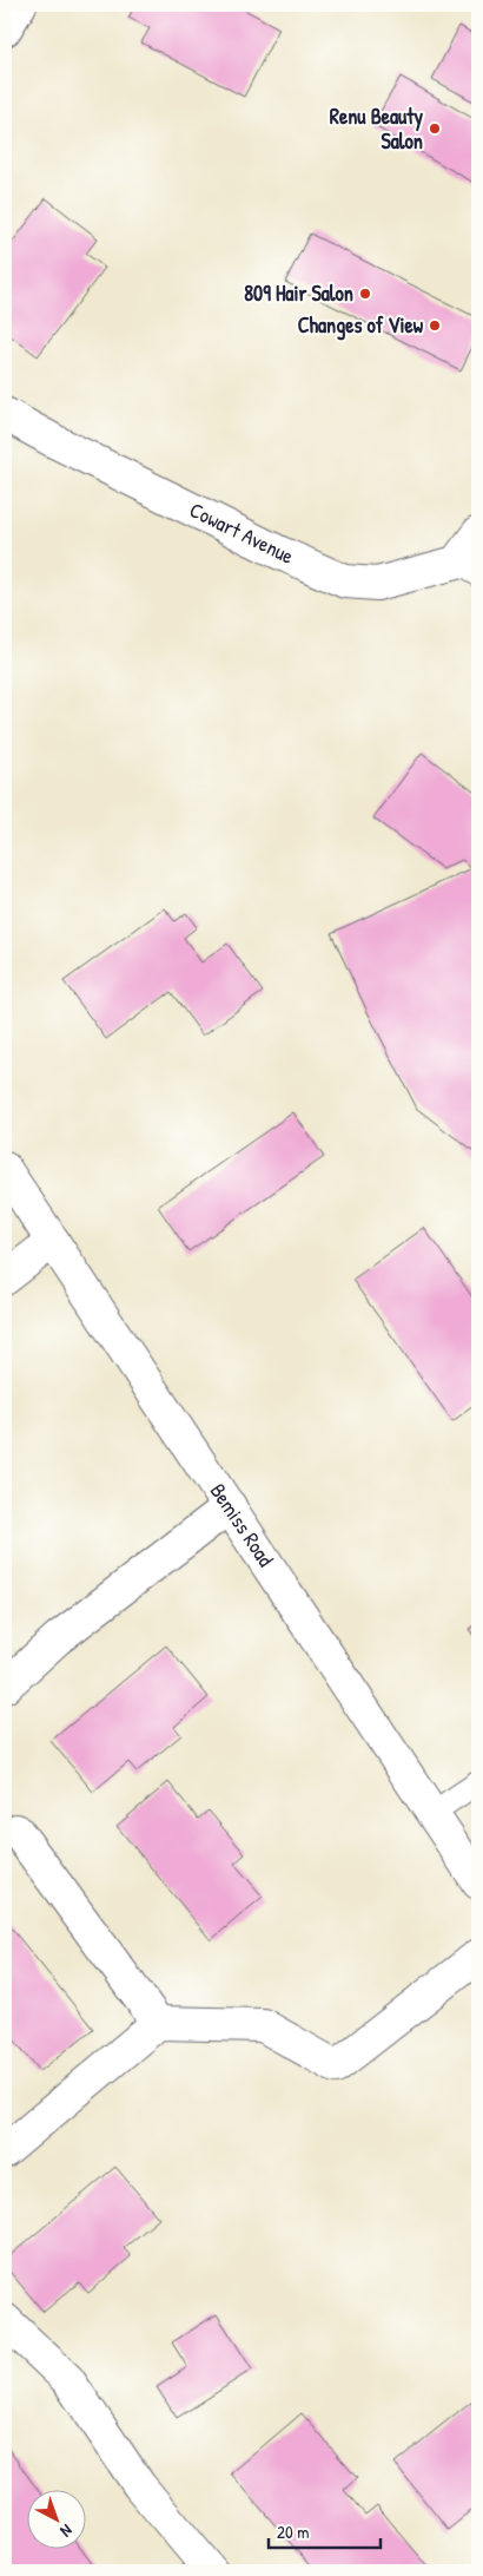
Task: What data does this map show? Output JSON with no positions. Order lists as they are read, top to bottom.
{
  "streets": {
    "street": ["Cowart Avenue", "Bemiss Road"]
  },
  "places": ["Renu Beauty Salon", "809 Hair Salon", "Changes of View"],
  "scale_bar": "20 m",
  "north": "bottom right"
}
